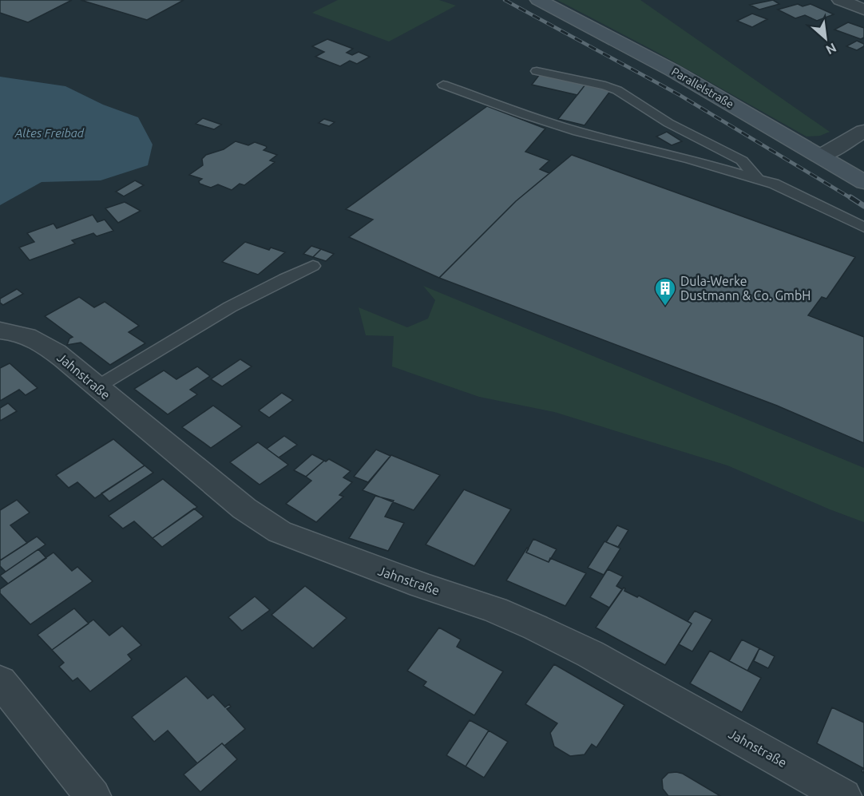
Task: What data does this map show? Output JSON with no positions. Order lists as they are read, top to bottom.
{
  "streets": {
    "main road": ["Parallelstraße"],
    "street": ["Jahnstraße"]
  },
  "water": ["Altes Freibad"],
  "places": {
    "building": ["Dula-Werke Dustmann & Co. GmbH"]
  },
  "north": "bottom right"
}
